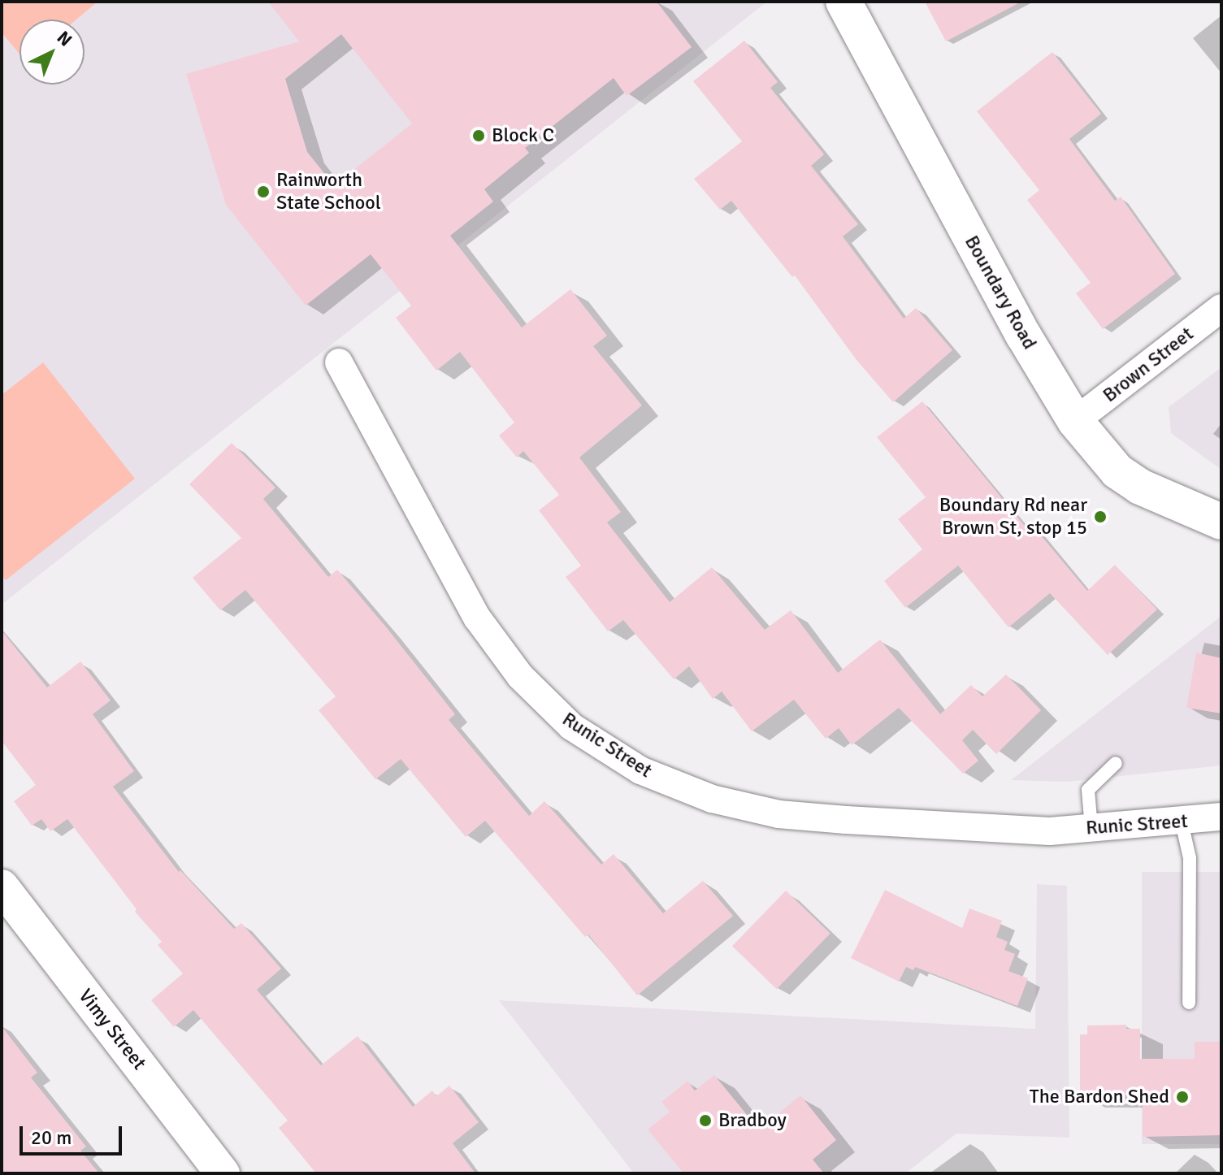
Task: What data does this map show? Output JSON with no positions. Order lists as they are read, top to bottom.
{
  "streets": {
    "main road": ["Boundary Road"],
    "street": ["Brown Street", "Runic Street", "Vimy Street"]
  },
  "crossings": [
    ["Boundary Road", "Brown Street"]
  ],
  "places": [
    "Block C",
    "Rainworth State School",
    "Boundary Rd near Brown St, stop 15",
    "The Bardon Shed",
    "Bradboy"
  ],
  "scale_bar": "20 m",
  "north": "top right"
}
